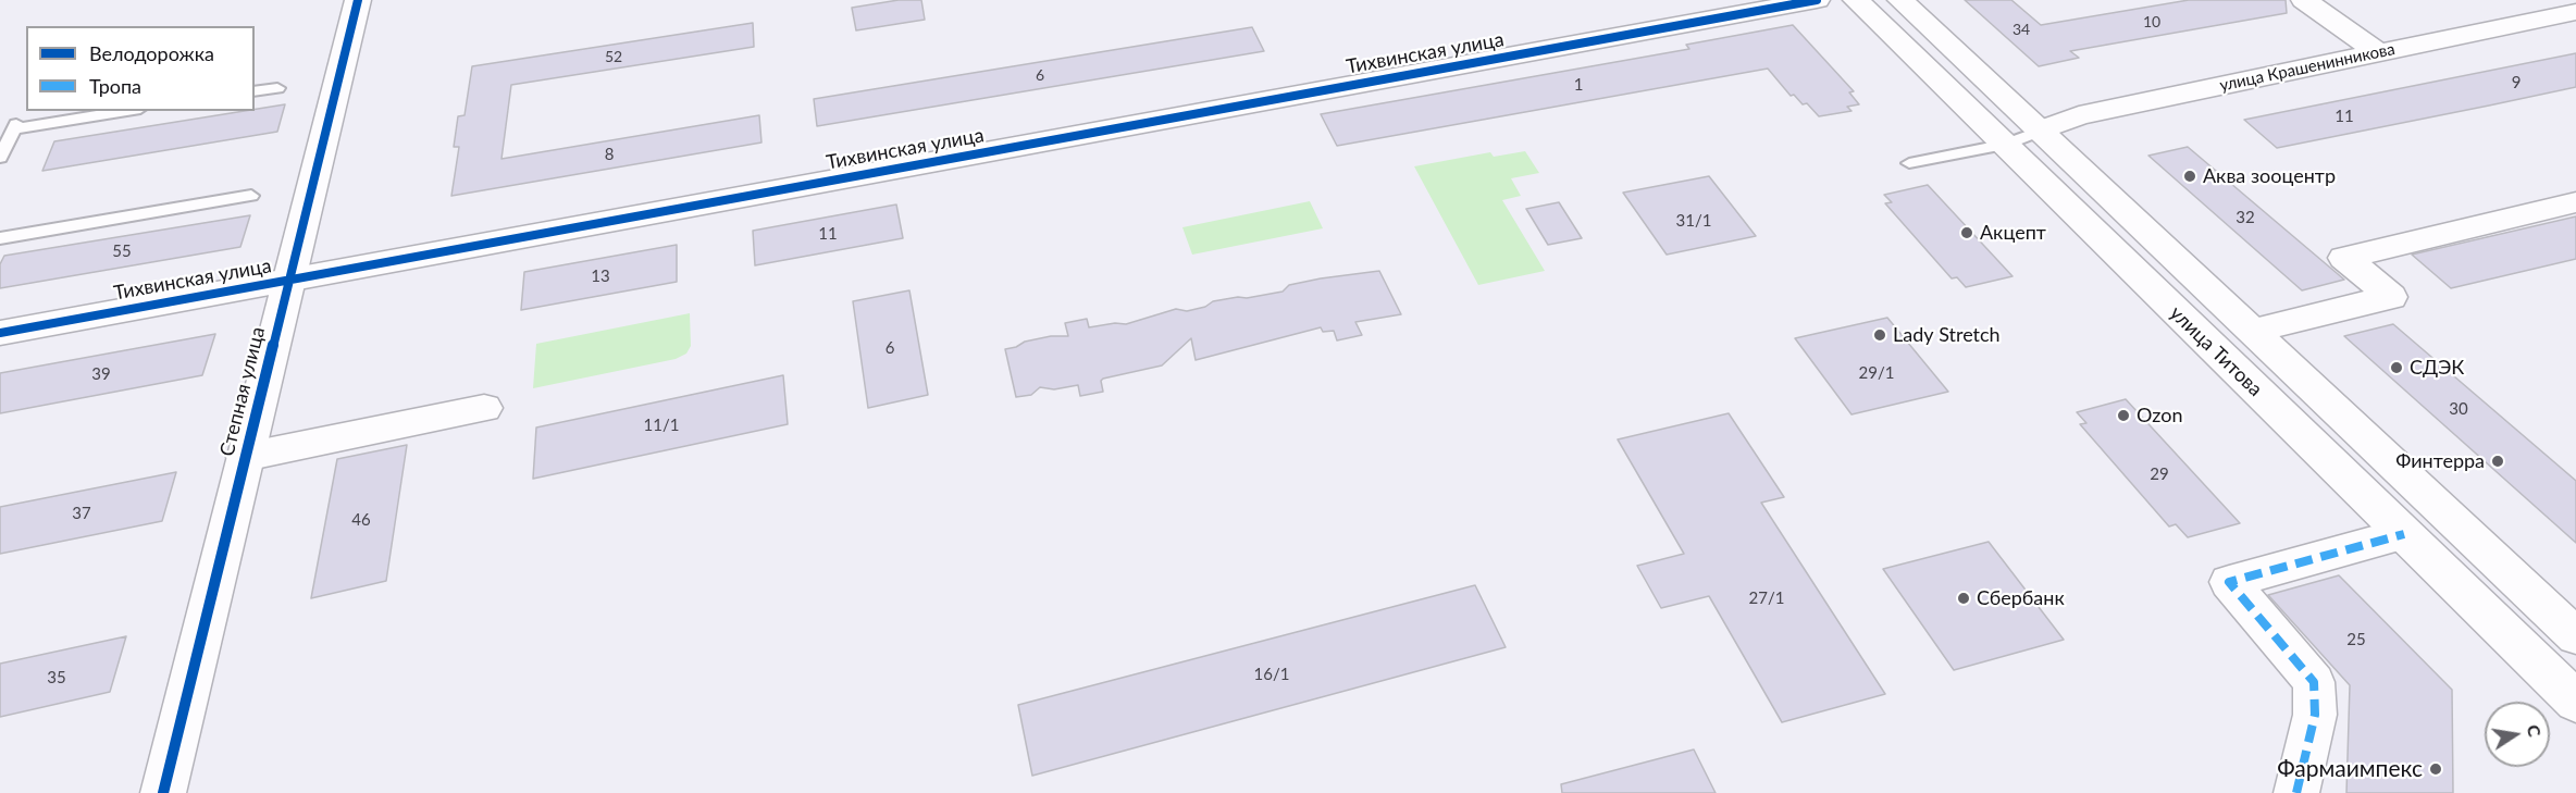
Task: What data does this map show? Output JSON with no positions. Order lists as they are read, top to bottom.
{
  "streets": {
    "street": [
      "Тихвинская улица",
      "улица Крашенинникова",
      "улица Титова",
      "Степная улица"
    ]
  },
  "crossings": [
    ["Тихвинская улица", "Степная улица"],
    ["улица Крашенинникова", "улица Титова"]
  ],
  "places": [
    "Аква зооцентр",
    "Акцепт",
    "Lady Stretch",
    "СДЭК",
    "Ozon",
    "Финтерра",
    "Сбербанк",
    "Фармаимпекс"
  ],
  "house_numbers": [
    "10",
    "34",
    "52",
    "6",
    "9",
    "1",
    "11",
    "8",
    "32",
    "31/1",
    "11",
    "55",
    "13",
    "6",
    "29/1",
    "39",
    "30",
    "11/1",
    "29",
    "37",
    "46",
    "27/1",
    "25",
    "16/1",
    "35"
  ],
  "legend": ["Велодорожка", "Тропа"],
  "north": "right"
}
